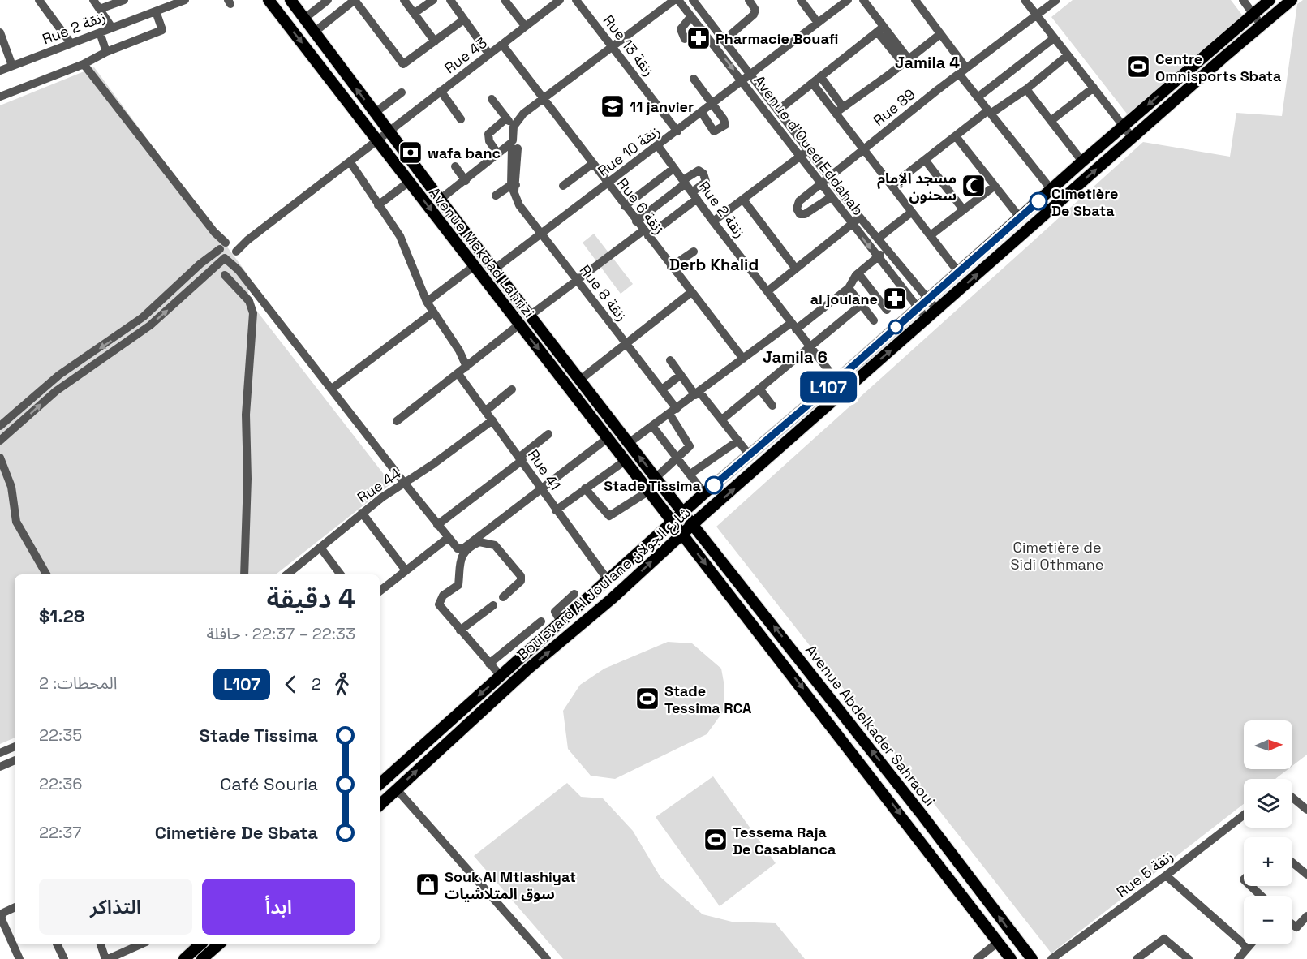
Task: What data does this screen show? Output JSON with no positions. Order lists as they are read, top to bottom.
{
  "streets": {
    "main road": ["Avenue Mekdad Lahrizi", "Boulevard Al Joulane شارع الجولان", "Avenue Abdelkader Sahraoui"],
    "street": [
      "Rue 2 زنقة",
      "Rue 13 زنقة",
      "Rue 43",
      "Rue 89",
      "Avenue d'Oued Eddahab",
      "Rue 10 زنقة",
      "Rue 6 زنقة",
      "Rue 8 زنقة",
      "Rue 41",
      "Rue 44",
      "Rue 5 زنقة"
    ]
  },
  "crossings": [
    ["Rue 2 زنقة", "Rue 10 زنقة"],
    ["Rue 2 زنقة", "Boulevard Al Joulane شارع الجولان"],
    ["Rue 13 زنقة", "Rue 10 زنقة"],
    ["Rue 43", "Rue 6 زنقة"],
    ["Rue 43", "Avenue Mekdad Lahrizi"],
    ["Rue 89", "Avenue d'Oued Eddahab"],
    ["Avenue d'Oued Eddahab", "Rue 10 زنقة"],
    ["Avenue d'Oued Eddahab", "Boulevard Al Joulane شارع الجولان"],
    ["Rue 10 زنقة", "Rue 6 زنقة"],
    ["Rue 10 زنقة", "Avenue Mekdad Lahrizi"],
    ["Rue 10 زنقة", "Rue 8 زنقة"],
    ["Avenue Mekdad Lahrizi", "Boulevard Al Joulane شارع الجولان"],
    ["Avenue Mekdad Lahrizi", "Avenue Abdelkader Sahraoui"],
    ["Rue 41", "Rue 44"],
    ["Rue 41", "Boulevard Al Joulane شارع الجولان"],
    ["Boulevard Al Joulane شارع الجولان", "Avenue Abdelkader Sahraoui"]
  ],
  "districts": ["Jamila 4", "Derb Khalid", "Jamila 6"],
  "parks": ["Cimetière de Sidi Othmane"],
  "places": {
    "pharmacy": ["Pharmacie Bouafi", "al joulane"],
    "sports": ["Centre Omnisports Sbata", "Stade Tessima RCA", "Tessema Raja De Casablanca"],
    "school or university": ["11 janvier"],
    "bank": ["wafa banc"],
    "mosque": ["مسجد الإمام سحنون"],
    "other": ["Cimetière De Sbata", "Stade Tissima"],
    "shop": ["Souk Al Mtlashiyat سوق المتلاشيات"]
  },
  "lines": ["bus line L107"],
  "north": "right",
  "page": {
    "on_map": "L107",
    "heading": ["4 دقيقة", "22:33 – 22:37 · حافلة", "$1.28"],
    "legs": ["2", "L107", "المحطات: 2"],
    "list": [
      {
        "name": "Stade Tissima",
        "value": "22:35"
      },
      {
        "name": "Café Souria",
        "value": "22:36"
      },
      {
        "name": "Cimetière De Sbata",
        "value": "22:37"
      }
    ],
    "map_buttons": ["+", "−"],
    "buttons": ["ابدأ", "التذاكر"]
  }
}
